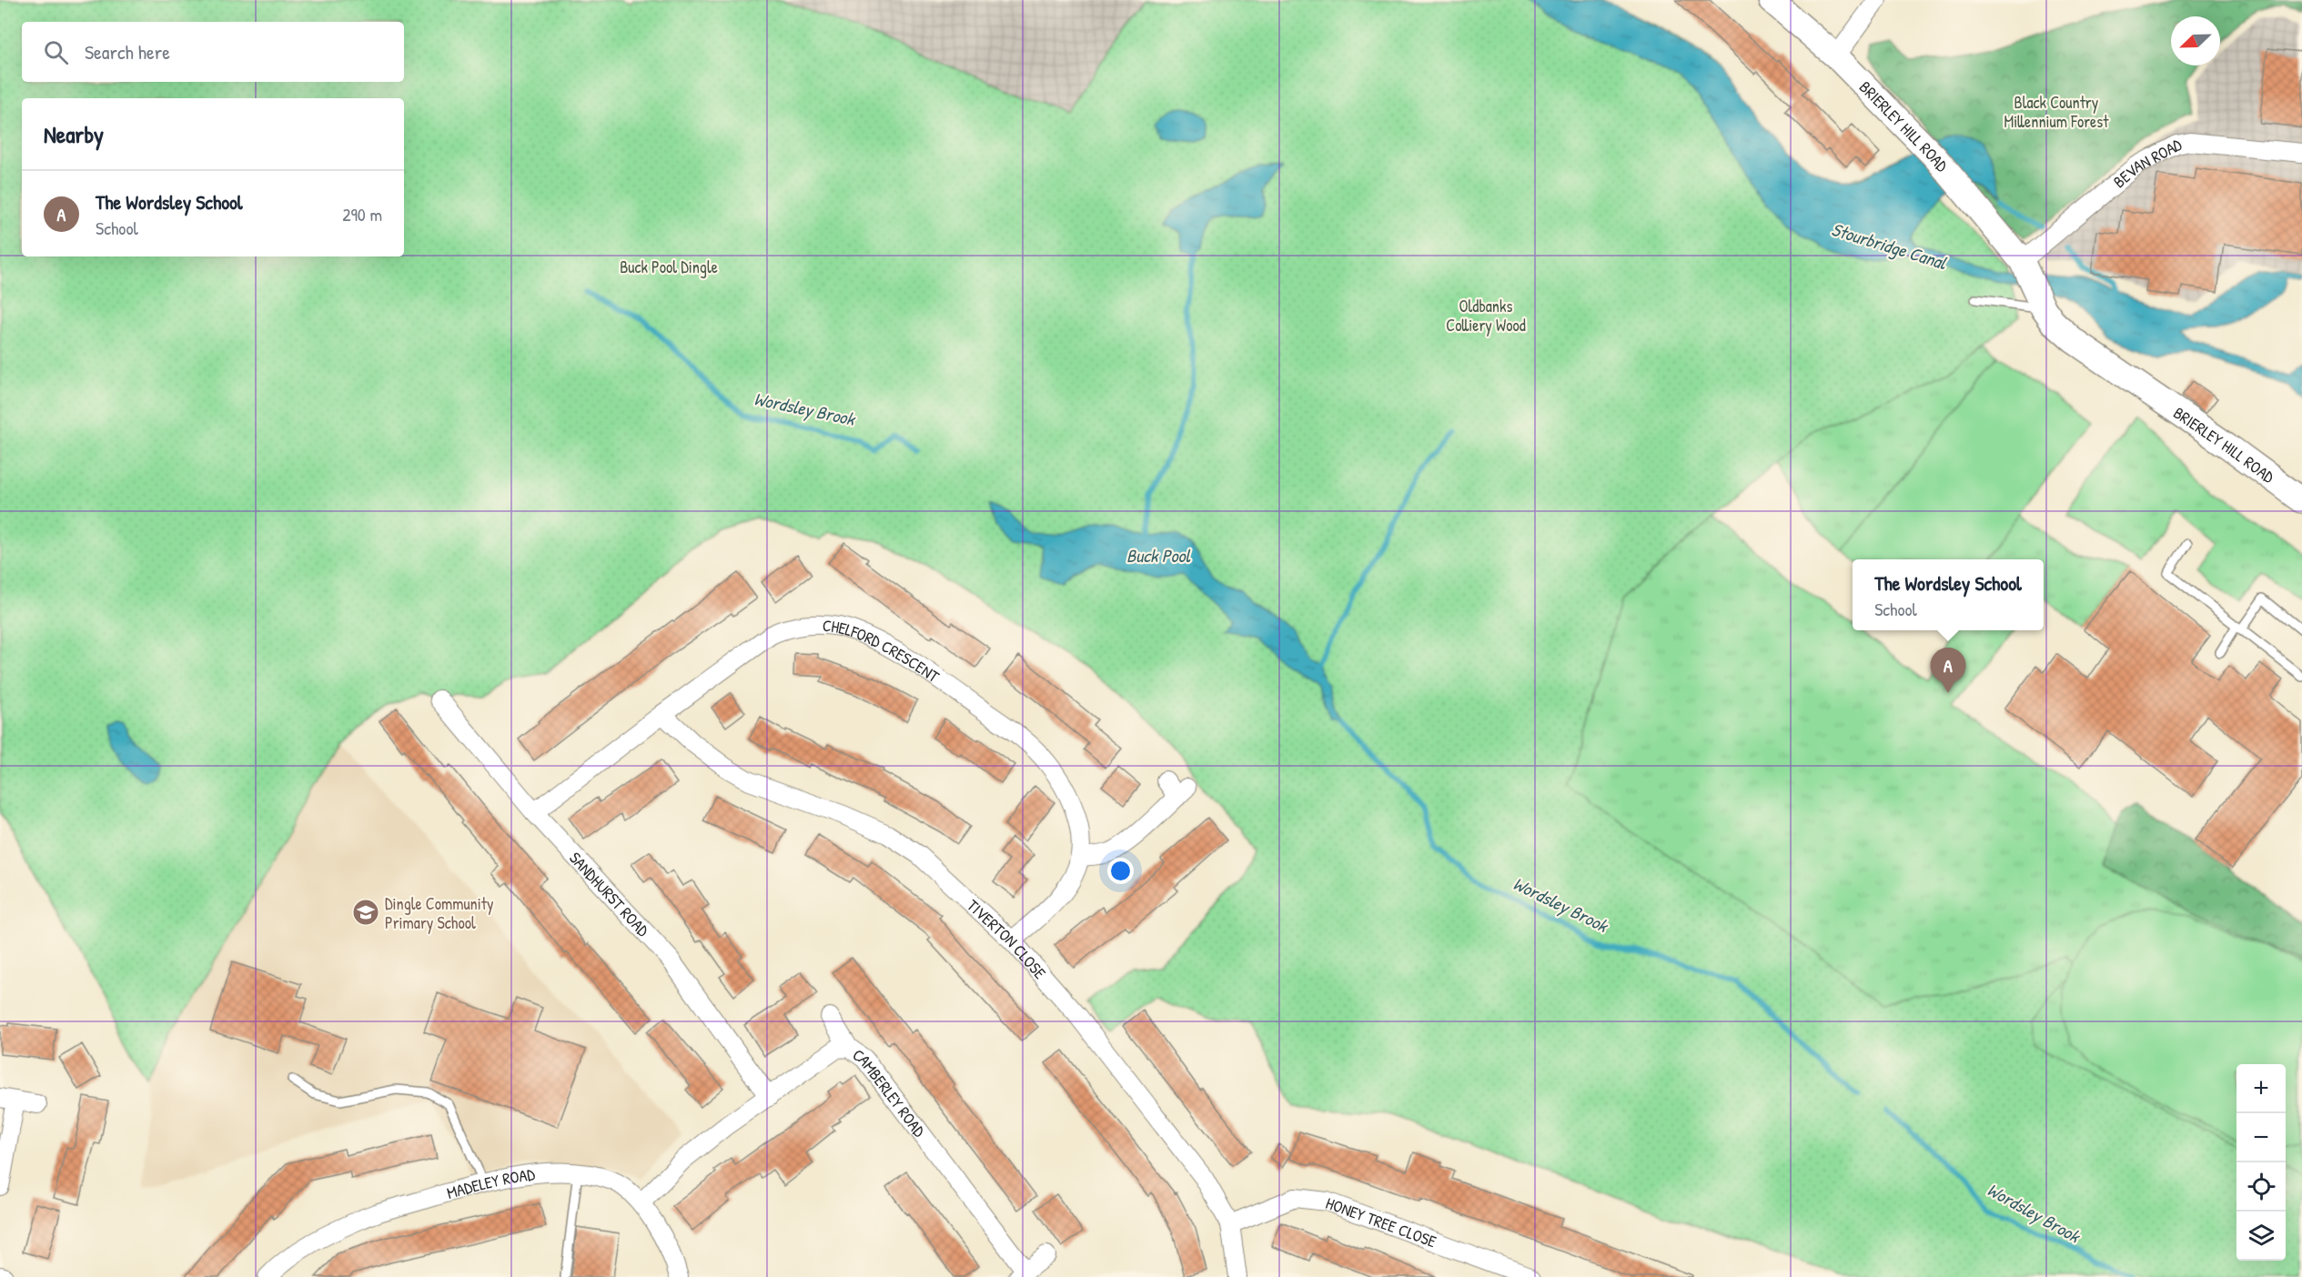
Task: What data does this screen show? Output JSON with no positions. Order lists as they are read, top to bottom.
{
  "streets": {
    "main road": ["BRIERLEY HILL ROAD"],
    "street": [
      "BEVAN ROAD",
      "CHELFORD CRESCENT",
      "SANDHURST ROAD",
      "TIVERTON CLOSE",
      "CAMBERLEY ROAD",
      "MADELEY ROAD",
      "HONEY TREE CLOSE"
    ]
  },
  "crossings": [
    ["BRIERLEY HILL ROAD", "BEVAN ROAD"],
    ["CHELFORD CRESCENT", "SANDHURST ROAD"],
    ["CHELFORD CRESCENT", "TIVERTON CLOSE"],
    ["SANDHURST ROAD", "CAMBERLEY ROAD"],
    ["TIVERTON CLOSE", "HONEY TREE CLOSE"],
    ["CAMBERLEY ROAD", "MADELEY ROAD"]
  ],
  "water": ["Stourbridge Canal", "Wordsley Brook", "Buck Pool"],
  "parks": ["Black Country Millennium Forest", "Buck Pool Dingle", "Oldbanks Colliery Wood"],
  "places": {
    "school or university": ["Dingle Community Primary School"]
  },
  "north": "bottom left",
  "page": {
    "search": "Search here",
    "heading": "Nearby",
    "list": [
      {
        "mark": "A",
        "name": "The Wordsley School",
        "note": "School",
        "value": "290 m"
      }
    ],
    "popup": ["The Wordsley School", "School"],
    "pins": "A",
    "map_buttons": ["+", "−"]
  }
}
